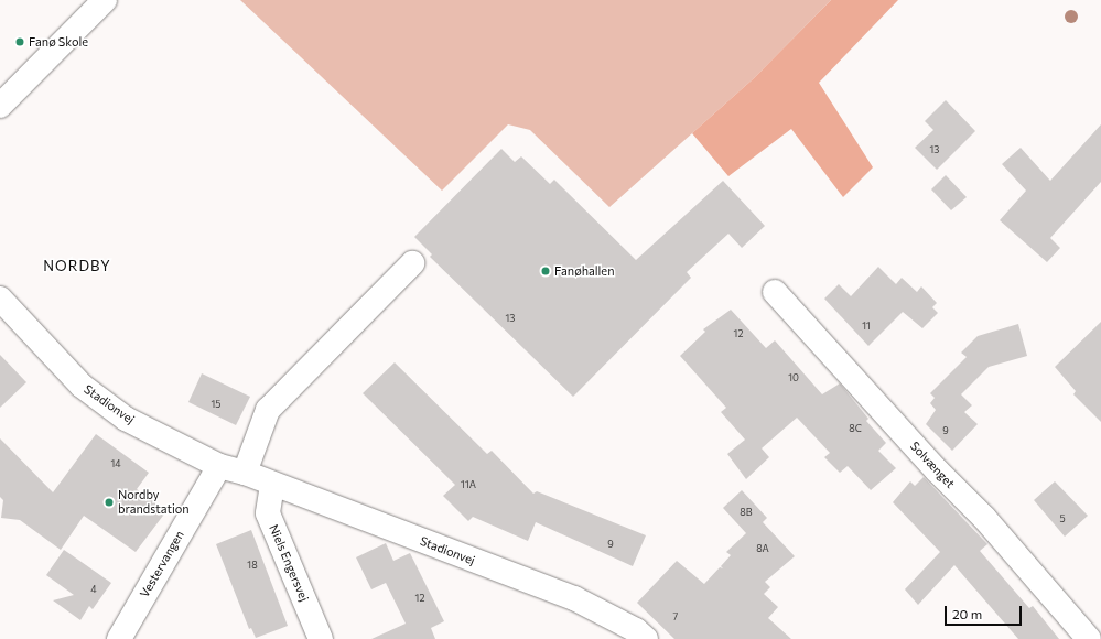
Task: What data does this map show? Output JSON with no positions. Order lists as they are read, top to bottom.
{
  "streets": {
    "street": [
      "Stadionvej",
      "Solvænget",
      "Niels Engersvej",
      "Vestervangen"
    ]
  },
  "crossings": [
    ["Stadionvej", "Niels Engersvej"],
    ["Stadionvej", "Vestervangen"]
  ],
  "districts": ["NORDBY"],
  "places": ["Fanø Skole", "Fanøhallen", "Nordby brandstation"],
  "house_numbers": [
    "13",
    "13",
    "11",
    "12",
    "10",
    "15",
    "8C",
    "9",
    "14",
    "11A",
    "8B",
    "5",
    "9",
    "8A",
    "18",
    "4",
    "12",
    "7"
  ],
  "scale_bar": "20 m"
}
